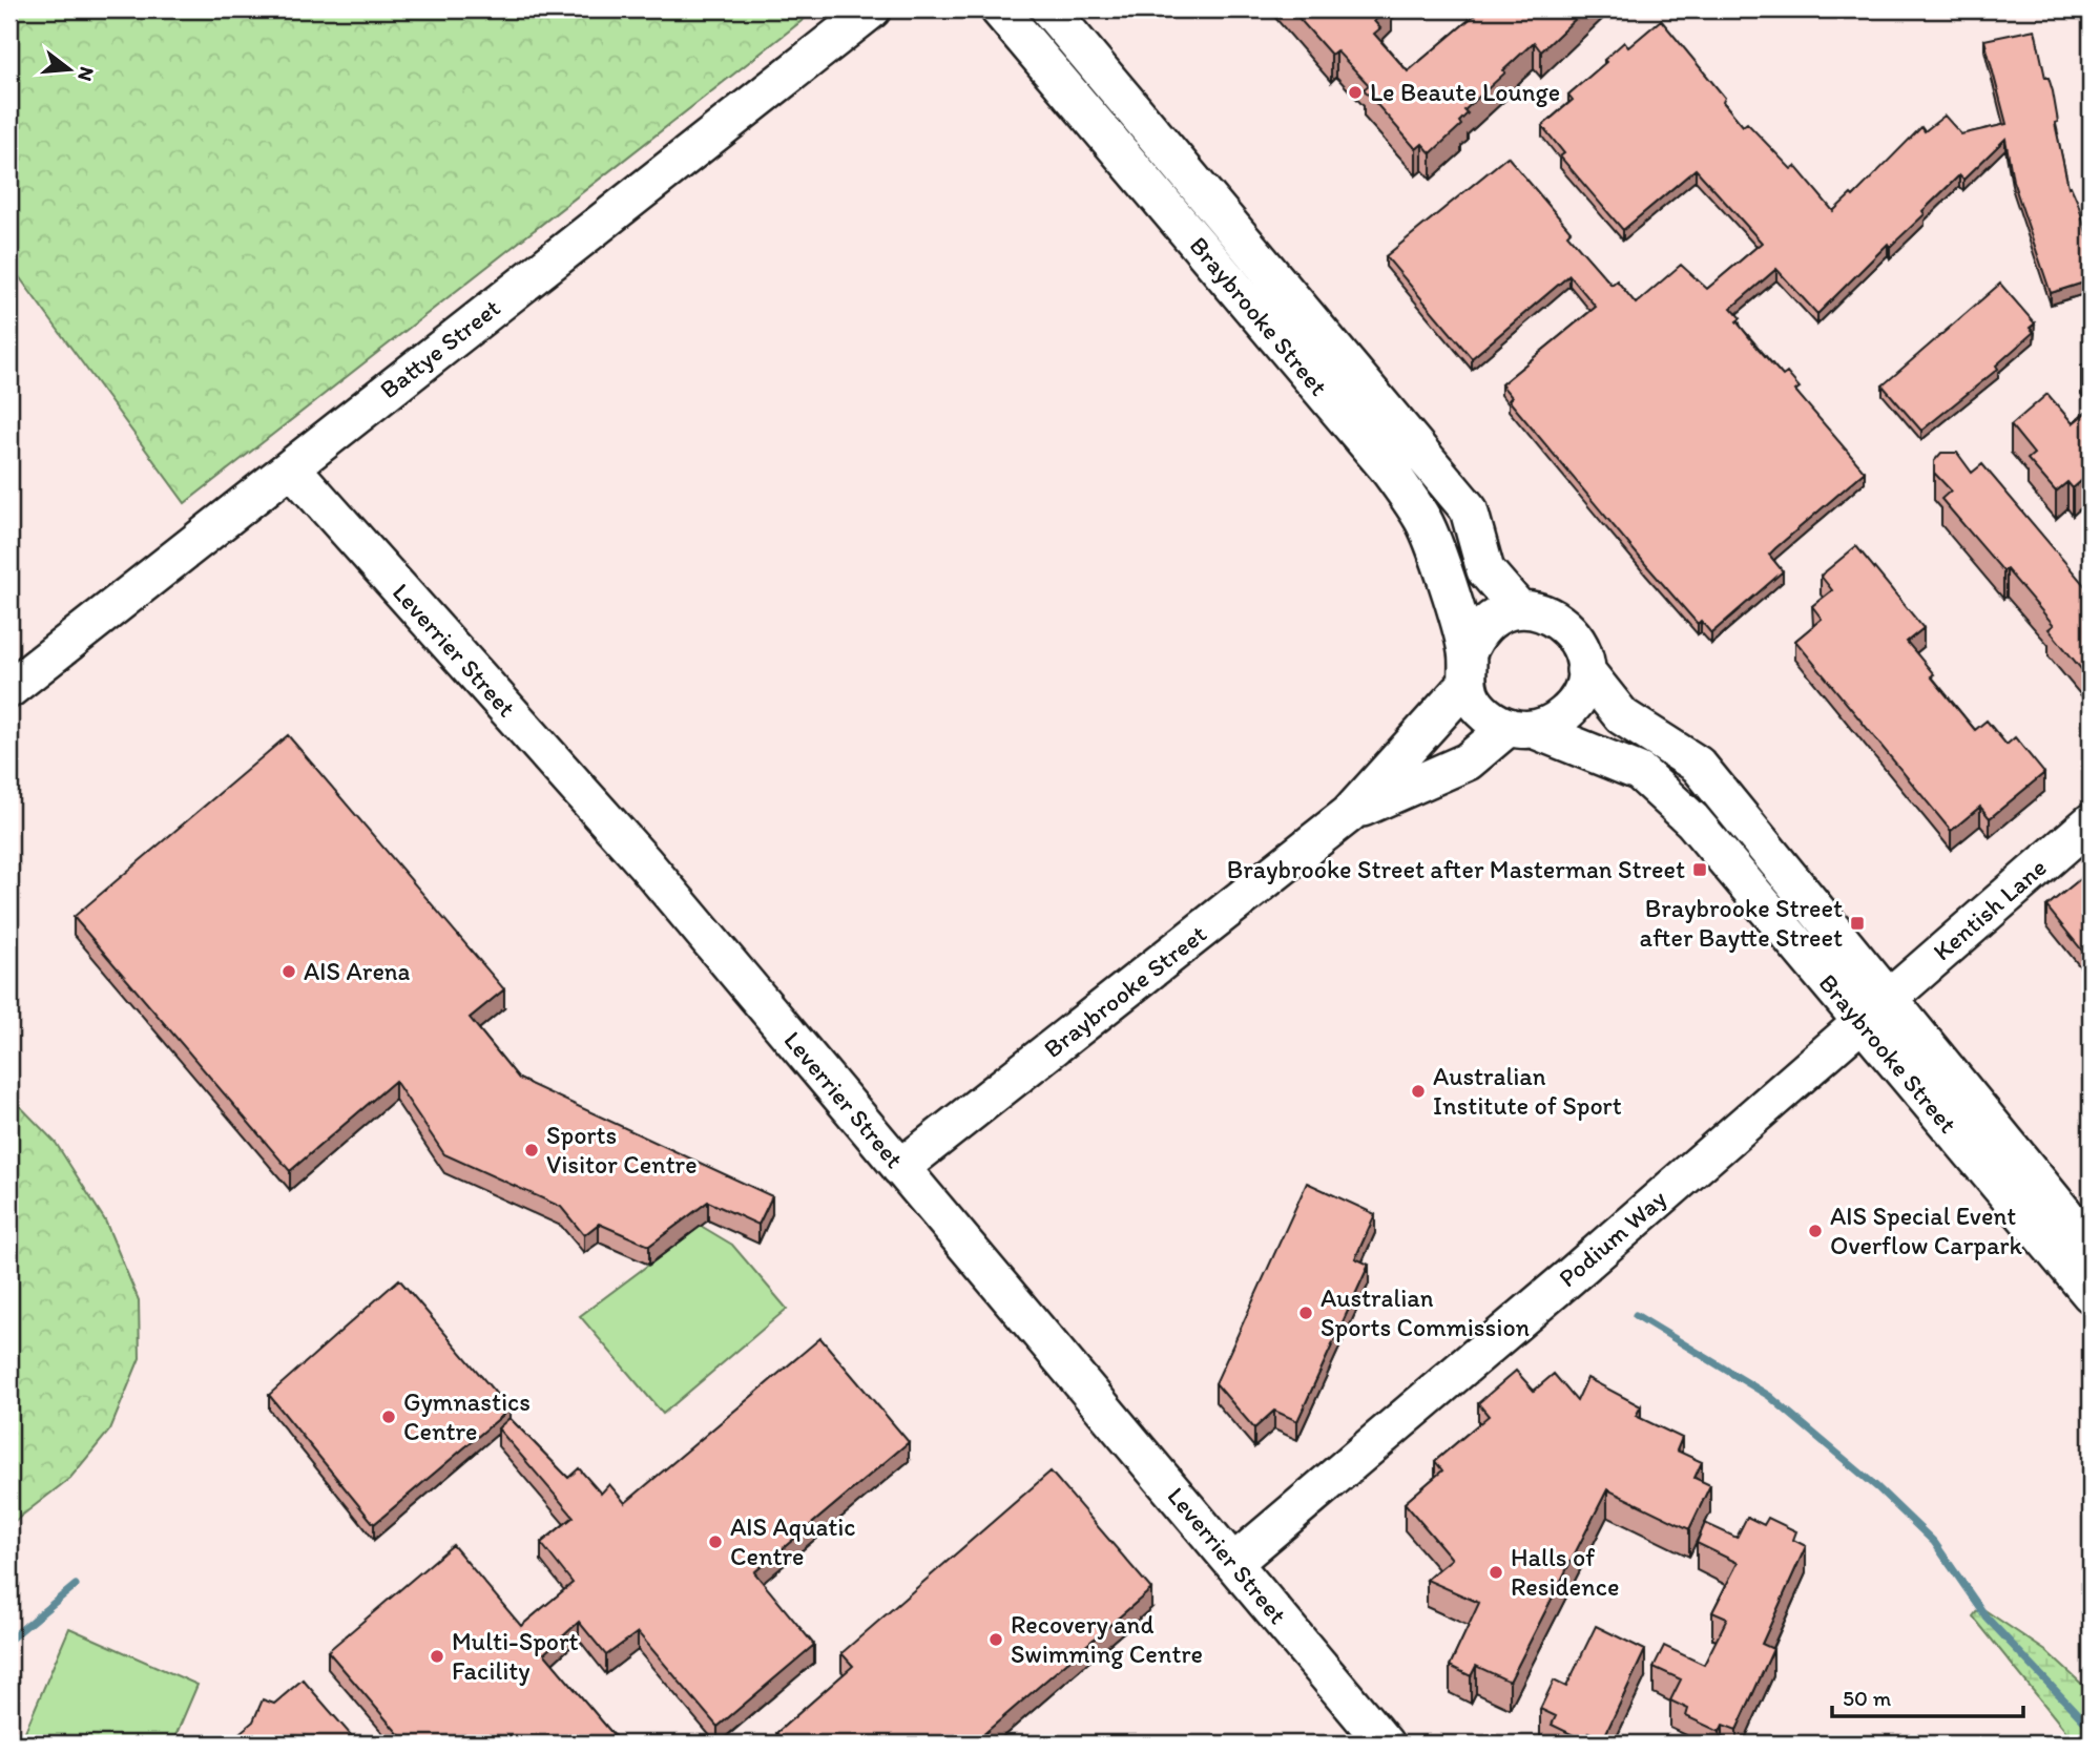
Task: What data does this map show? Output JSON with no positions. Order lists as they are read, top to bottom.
{
  "streets": {
    "street": [
      "Braybrooke Street",
      "Battye Street",
      "Leverrier Street",
      "Kentish Lane",
      "Podium Way"
    ]
  },
  "crossings": [
    ["Braybrooke Street", "Leverrier Street"],
    ["Braybrooke Street", "Kentish Lane"],
    ["Braybrooke Street", "Podium Way"],
    ["Battye Street", "Leverrier Street"],
    ["Leverrier Street", "Podium Way"],
    ["Kentish Lane", "Podium Way"]
  ],
  "places": {
    "other": [
      "Le Beaute Lounge",
      "AIS Arena",
      "Australian Institute of Sport",
      "Sports Visitor Centre",
      "AIS Special Event Overflow Carpark",
      "Australian Sports Commission",
      "Gymnastics Centre",
      "AIS Aquatic Centre",
      "Halls of Residence",
      "Recovery and Swimming Centre",
      "Multi-Sport Facility"
    ],
    "transit": ["Braybrooke Street after Masterman Street", "Braybrooke Street after Baytte Street"]
  },
  "scale_bar": "50 m",
  "north": "right"
}
